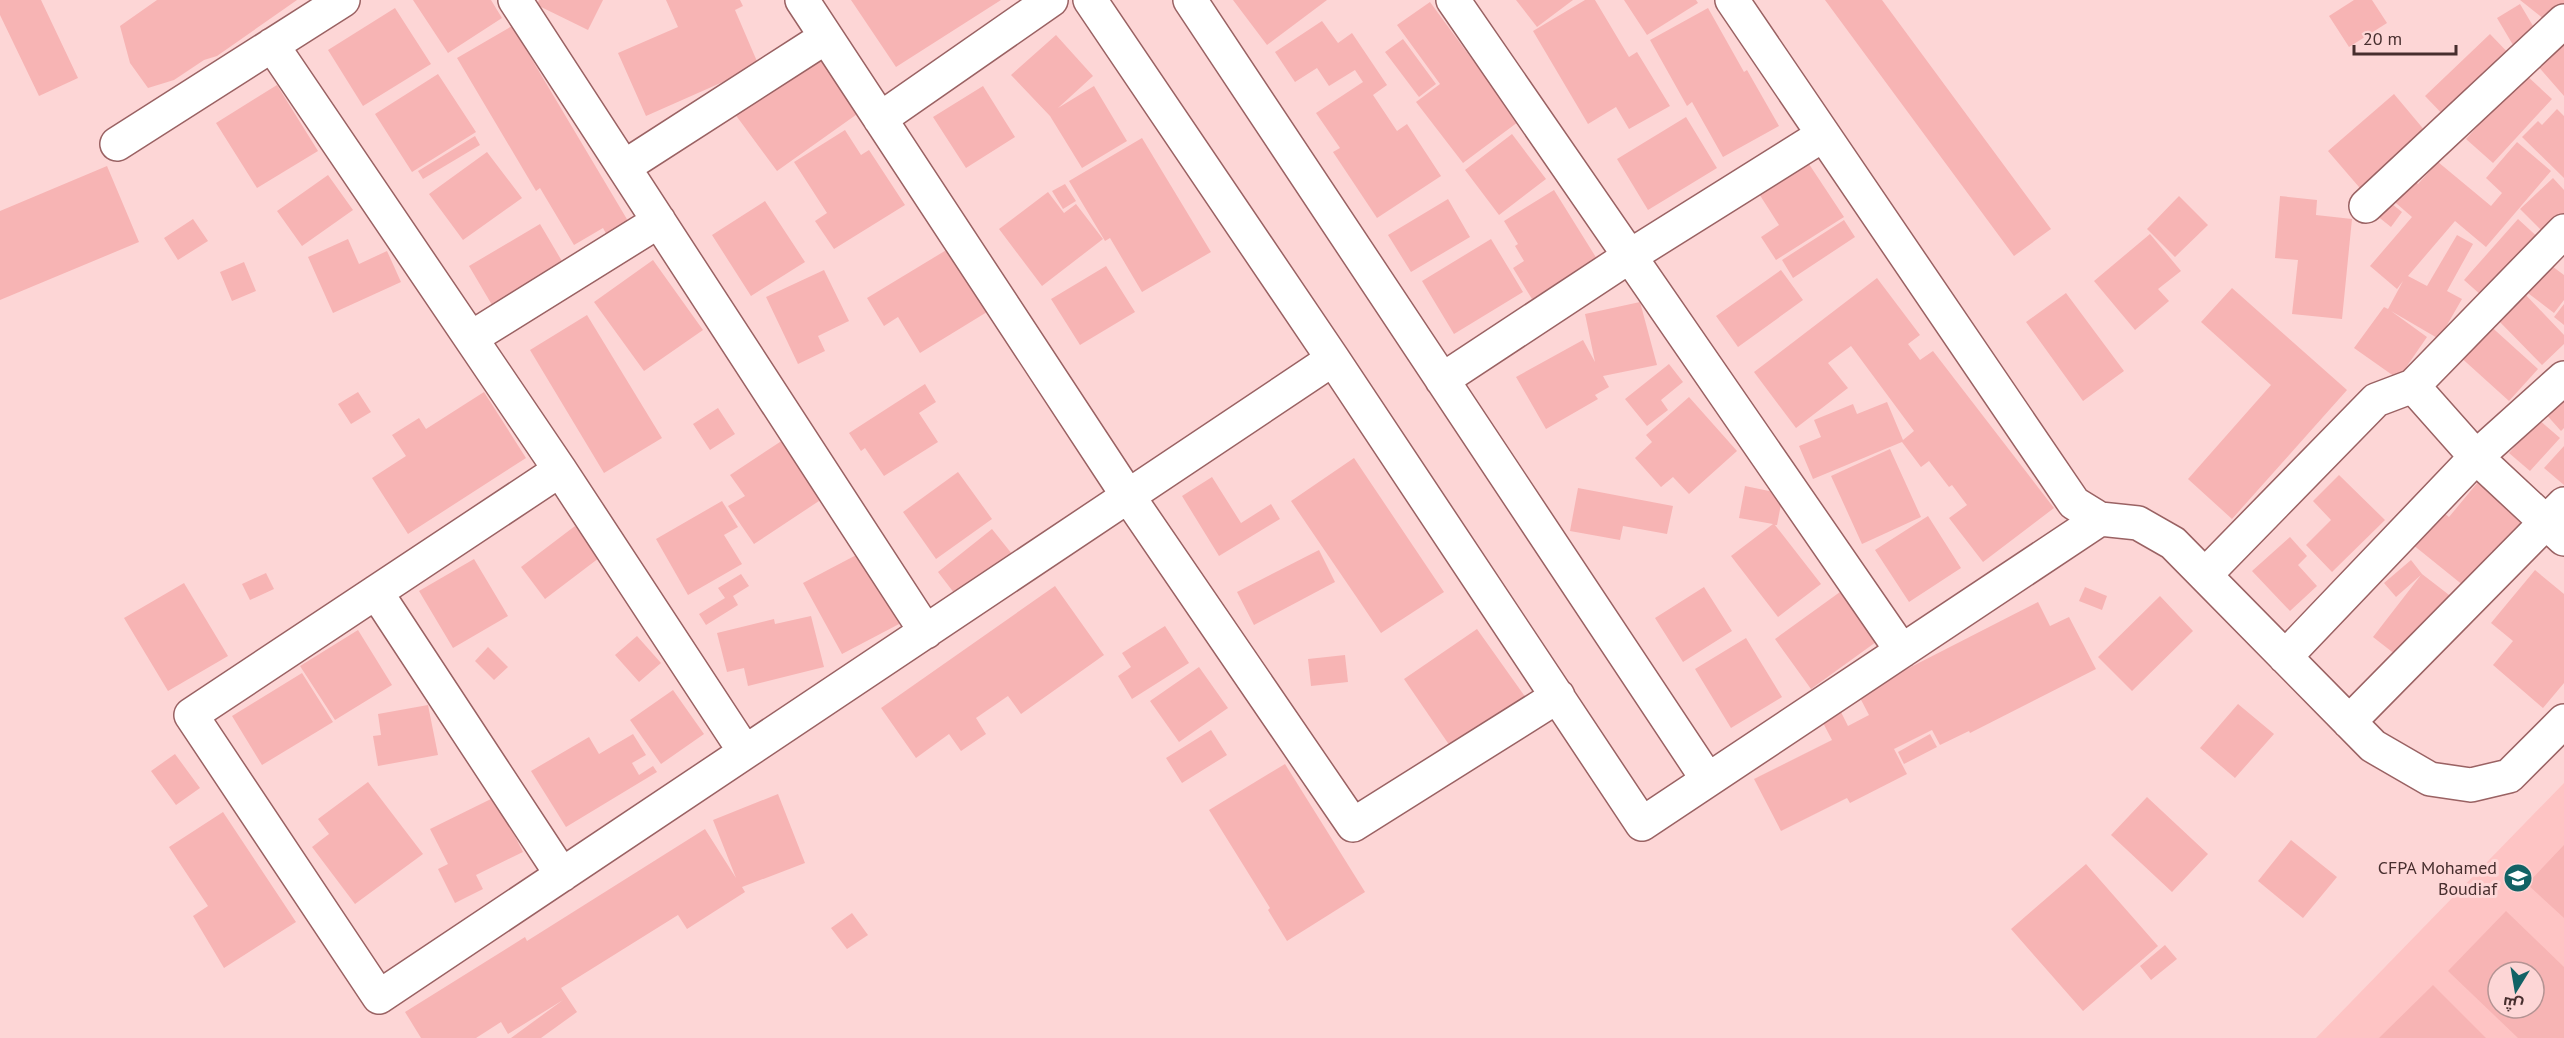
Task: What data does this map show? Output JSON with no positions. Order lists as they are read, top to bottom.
{
  "places": {
    "school or university": ["CFPA Mohamed Boudiaf"]
  },
  "scale_bar": "20 m",
  "north": "bottom"
}
